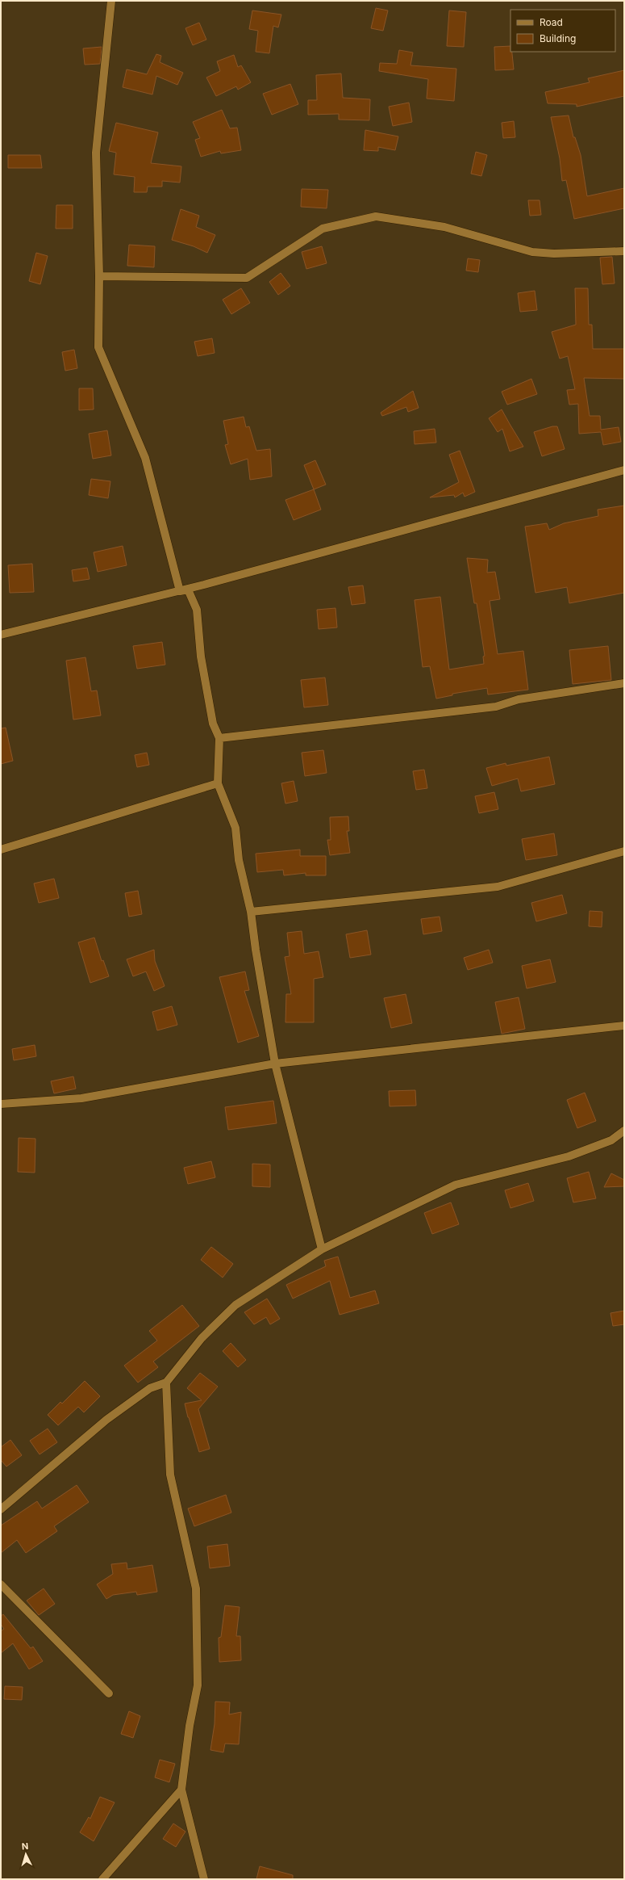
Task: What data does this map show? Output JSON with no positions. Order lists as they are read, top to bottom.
{
  "legend": ["Road", "Building"],
  "north": "top"
}
